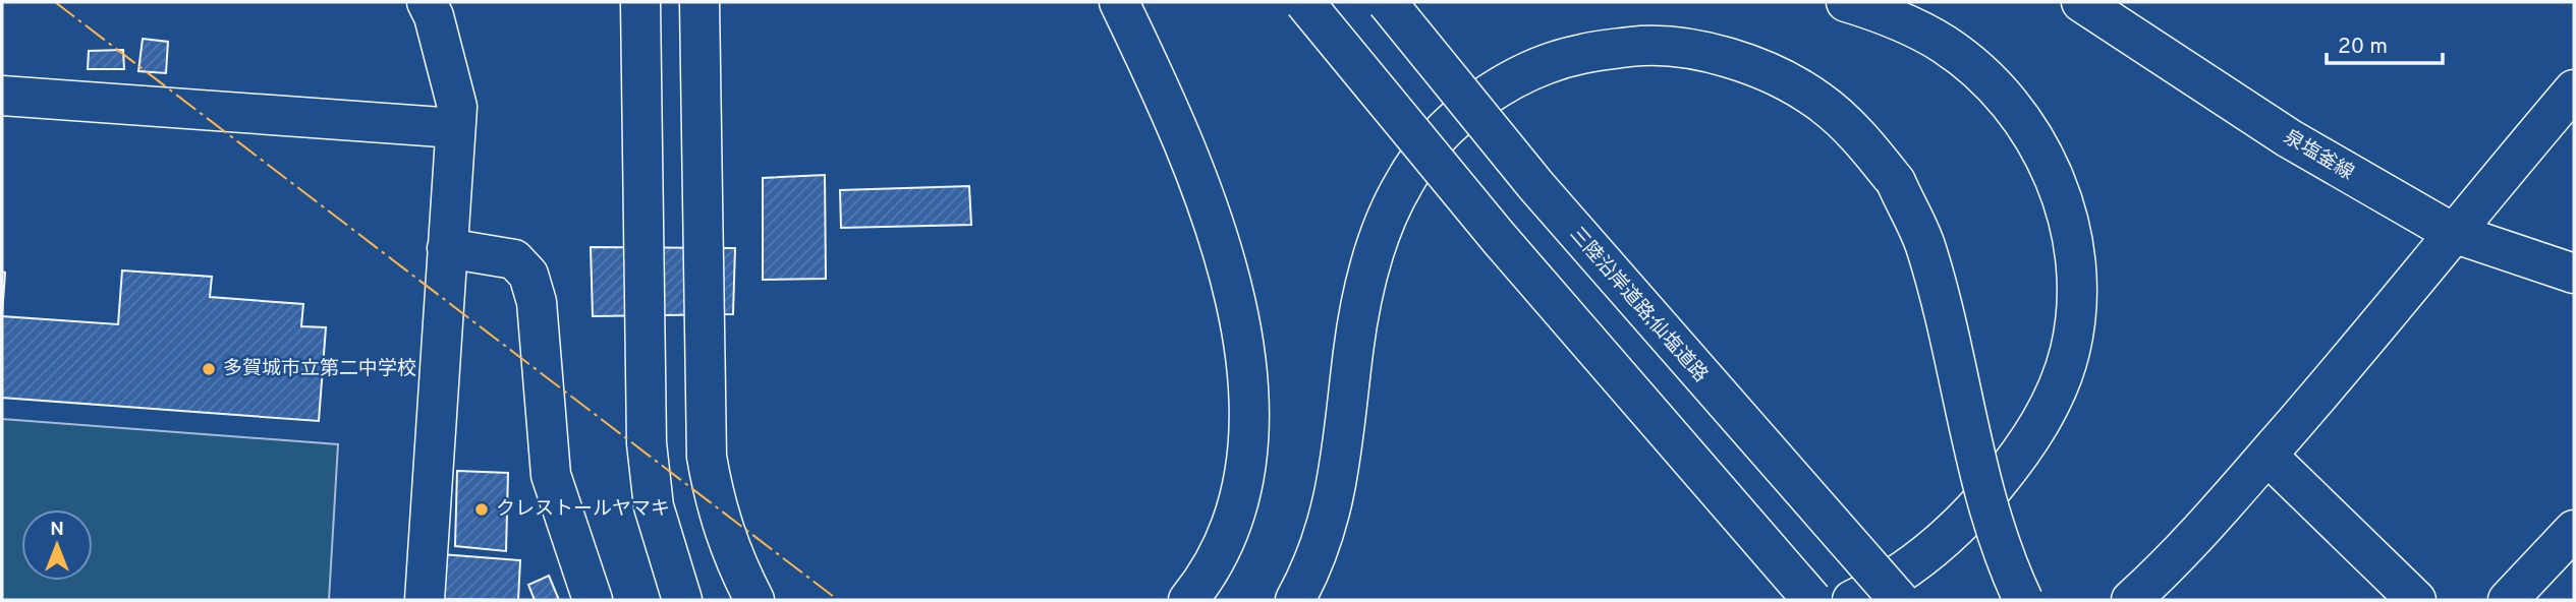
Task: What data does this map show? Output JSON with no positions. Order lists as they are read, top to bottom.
{
  "streets": {
    "main road": ["泉塩釜線", "三陸沿岸道路;仙塩道路"]
  },
  "places": ["多賀城市立第二中学校", "クレストールヤマキ"],
  "scale_bar": "20 m",
  "north": "top"
}
